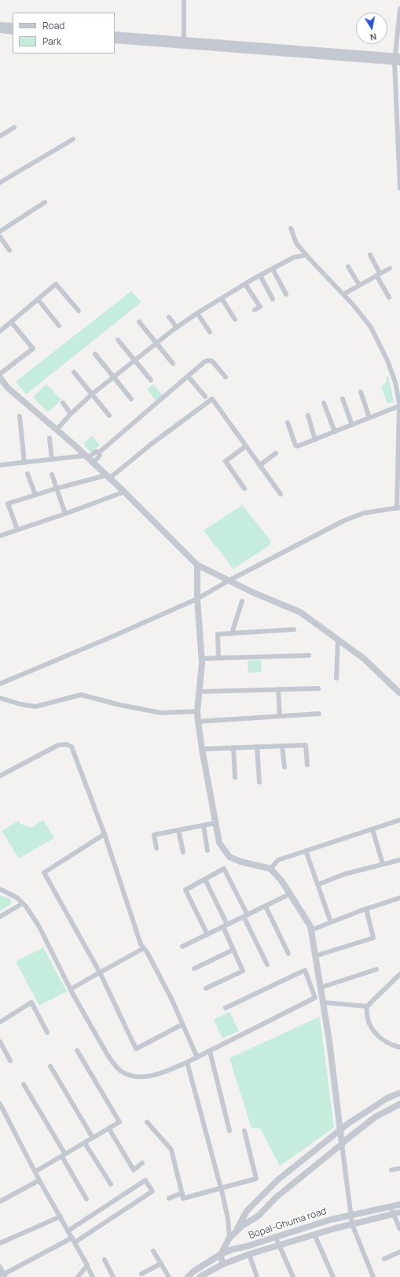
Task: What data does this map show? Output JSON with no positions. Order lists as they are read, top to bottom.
{
  "streets": {
    "street": ["Bopal-Ghuma road"]
  },
  "legend": ["Road", "Park"],
  "north": "bottom"
}
